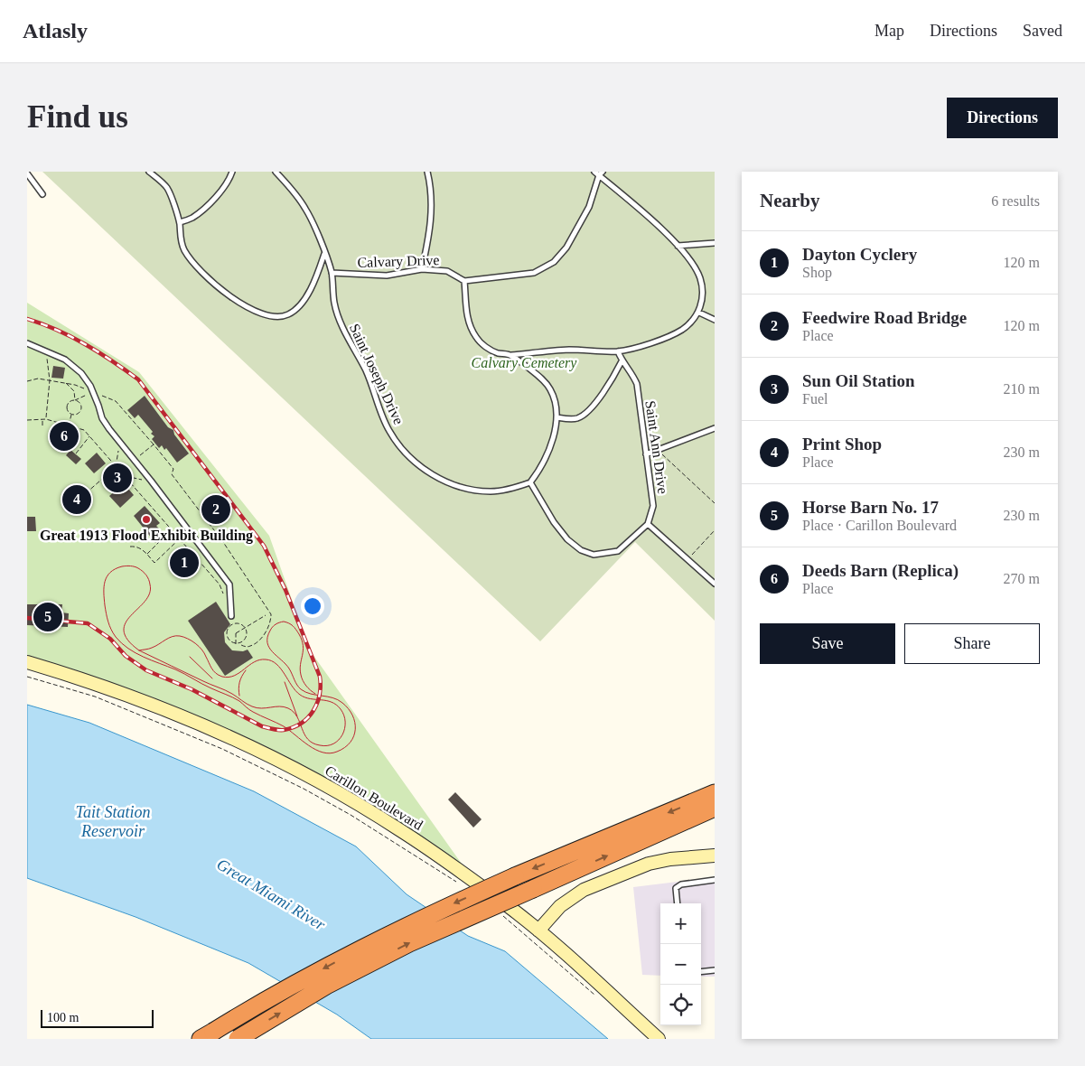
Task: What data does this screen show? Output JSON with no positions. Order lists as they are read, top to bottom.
{
  "streets": {
    "street": ["Carillon Boulevard"],
    "lane": ["Calvary Drive", "Saint Joseph Drive", "Saint Ann Drive"]
  },
  "crossings": [
    ["Calvary Drive", "Saint Joseph Drive"]
  ],
  "water": ["Tait Station Reservoir", "Great Miami River"],
  "parks": ["Calvary Cemetery"],
  "places": ["Great 1913 Flood Exhibit Building"],
  "scale_bar": "100 m",
  "page": {
    "header": "Atlasly",
    "nav": ["Map", "Directions", "Saved"],
    "buttons": [
      "Directions",
      ["Save", "Share"]
    ],
    "title": "Find us",
    "heading": ["Nearby", "6 results"],
    "list": [
      {
        "mark": "1",
        "name": "Dayton Cyclery",
        "note": "Shop",
        "value": "120 m"
      },
      {
        "mark": "2",
        "name": "Feedwire Road Bridge",
        "note": "Place",
        "value": "120 m"
      },
      {
        "mark": "3",
        "name": "Sun Oil Station",
        "note": "Fuel",
        "value": "210 m"
      },
      {
        "mark": "4",
        "name": "Print Shop",
        "note": "Place",
        "value": "230 m"
      },
      {
        "mark": "5",
        "name": "Horse Barn No. 17",
        "note": "Place · Carillon Boulevard",
        "value": "230 m"
      },
      {
        "mark": "6",
        "name": "Deeds Barn (Replica)",
        "note": "Place",
        "value": "270 m"
      }
    ],
    "pins": [
      "6",
      "3",
      "4",
      "2",
      "1",
      "5"
    ],
    "map_buttons": ["+", "−"],
    "scale": "100 m"
  }
}
